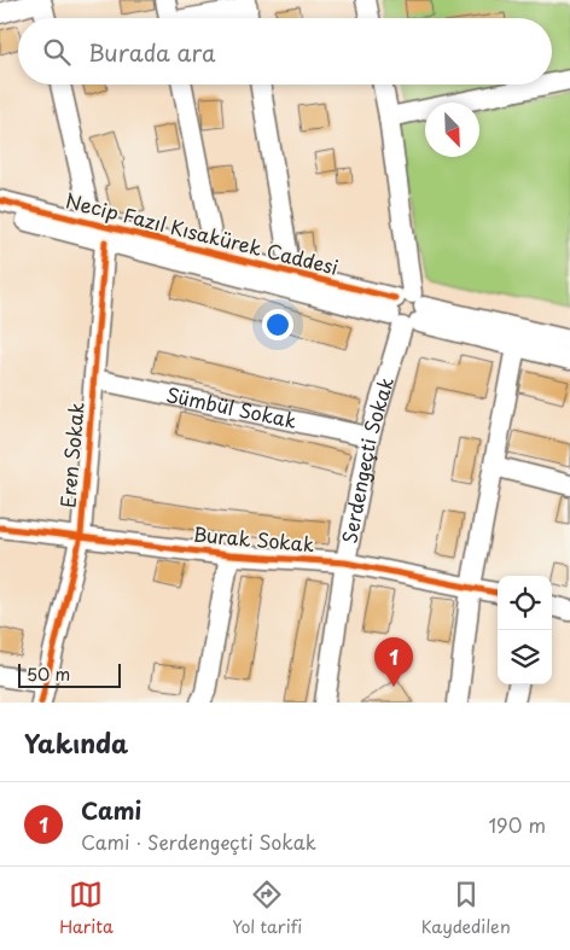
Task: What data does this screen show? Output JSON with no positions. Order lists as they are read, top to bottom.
{
  "streets": {
    "street": [
      "Necip Fazıl Kısakürek Caddesi",
      "Sümbül Sokak",
      "Eren Sokak",
      "Serdengeçti Sokak",
      "Burak Sokak"
    ]
  },
  "crossings": [
    ["Necip Fazıl Kısakürek Caddesi", "Eren Sokak"],
    ["Necip Fazıl Kısakürek Caddesi", "Serdengeçti Sokak"],
    ["Sümbül Sokak", "Eren Sokak"],
    ["Sümbül Sokak", "Serdengeçti Sokak"],
    ["Eren Sokak", "Burak Sokak"],
    ["Serdengeçti Sokak", "Burak Sokak"]
  ],
  "scale_bar": "50 m",
  "north": "bottom right",
  "page": {
    "search": "Burada ara",
    "pins": "1",
    "scale": "50 m",
    "heading": "Yakında",
    "list": [
      {
        "mark": "1",
        "name": "Cami",
        "note": "Cami · Serdengeçti Sokak",
        "value": "190 m"
      }
    ],
    "nav": ["Harita", "Yol tarifi", "Kaydedilen"]
  }
}
